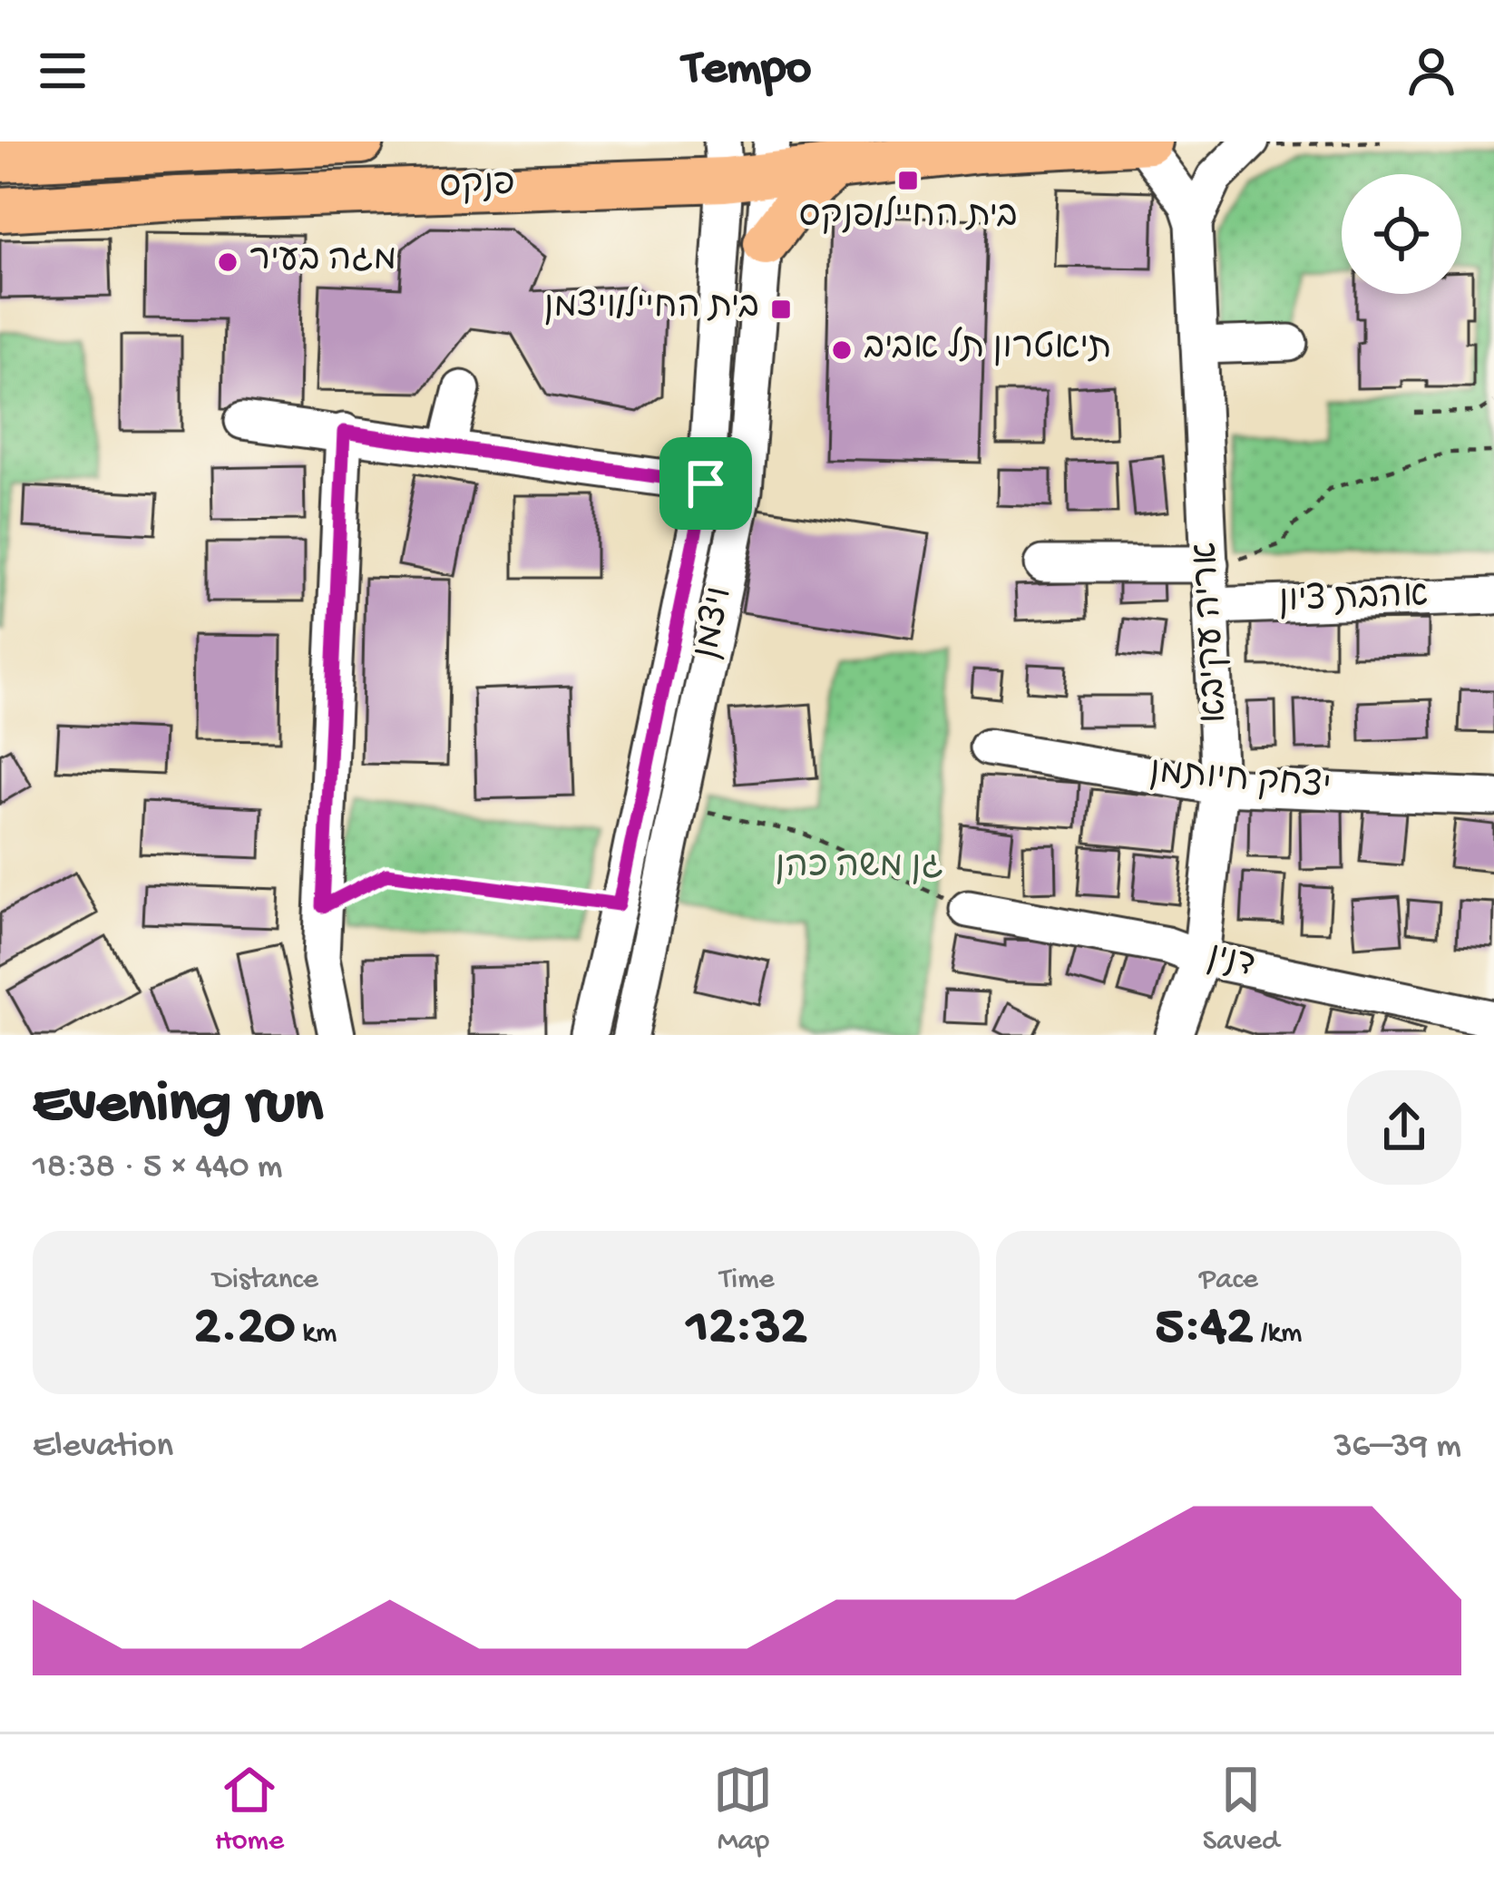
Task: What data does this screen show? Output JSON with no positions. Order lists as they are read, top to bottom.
{
  "streets": {
    "main road": ["פנקס"],
    "street": [
      "אהבת ציון",
      "ויצמן",
      "אריה עקיבא",
      "יצחק חיותמן",
      "דנין"
    ]
  },
  "crossings": [
    ["פנקס", "ויצמן"],
    ["פנקס", "אריה עקיבא"],
    ["אהבת ציון", "אריה עקיבא"],
    ["אריה עקיבא", "יצחק חיותמן"],
    ["אריה עקיבא", "דנין"]
  ],
  "parks": ["גן משה כהן"],
  "places": {
    "transit": ["בית החייל/פנקס", "בית החייל/ויצמן"],
    "other": ["מגה בעיר", "תיאטרון תל אביב"]
  },
  "page": {
    "header": "Tempo",
    "heading": ["Evening run", "18:38 · 5 × 440 m"],
    "stats": [
      ["Distance", "2.20 km"],
      ["Time", "12:32"],
      ["Pace", "5:42 /km"]
    ],
    "chart": ["Elevation", "36–39 m"],
    "tabs": ["Home", "Map", "Saved"]
  }
}
